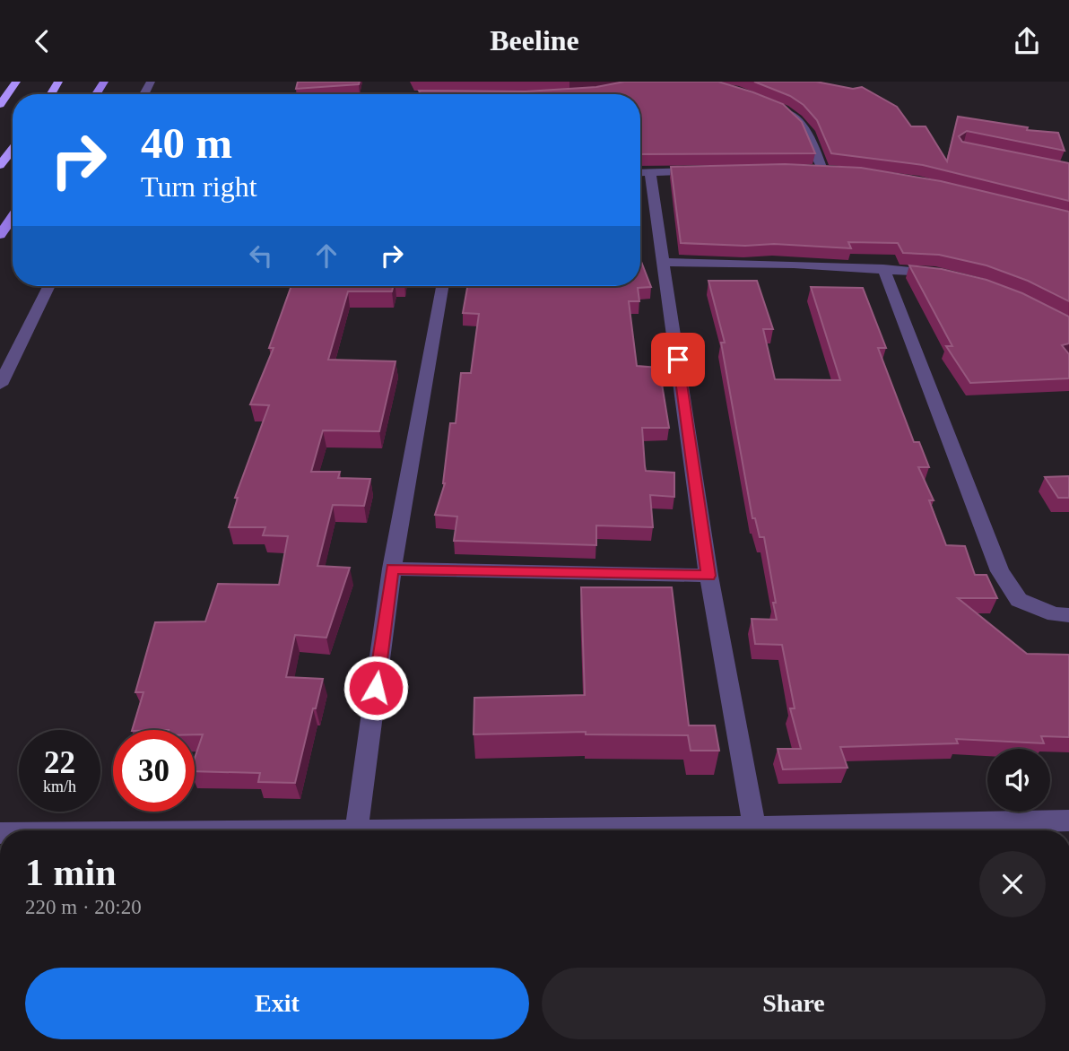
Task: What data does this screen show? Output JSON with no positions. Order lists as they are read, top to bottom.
{
  "page": {
    "header": "Beeline",
    "turn": ["40 m", "Turn right"],
    "speed": "22 km/h",
    "limit": "30",
    "heading": ["1 min", "220 m · 20:20"],
    "buttons": ["Exit", "Share"]
  }
}
